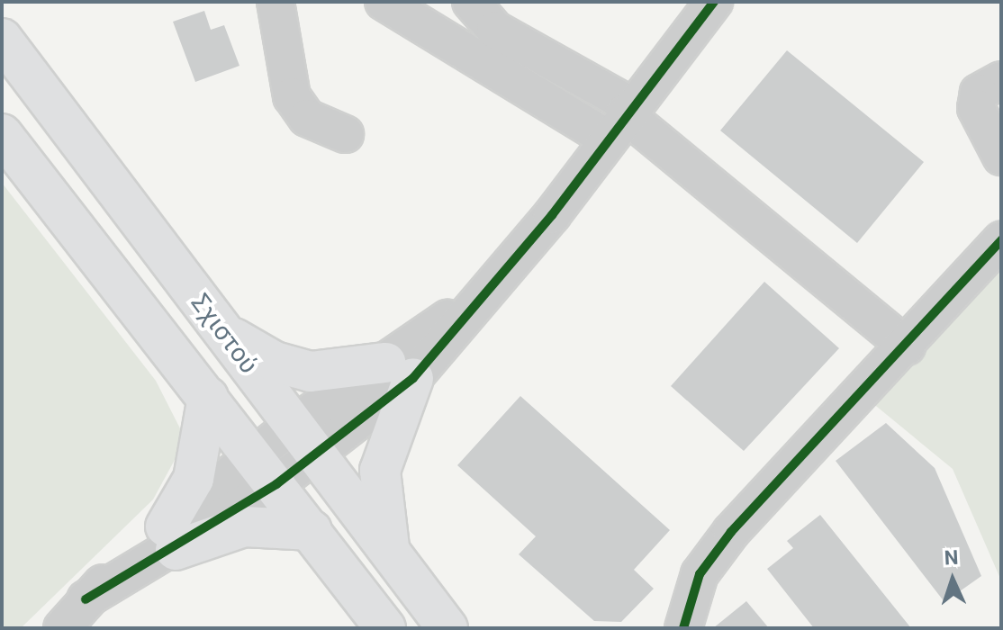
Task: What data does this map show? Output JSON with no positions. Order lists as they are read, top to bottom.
{
  "streets": {
    "main road": ["Σχιστού"]
  },
  "north": "top"
}
